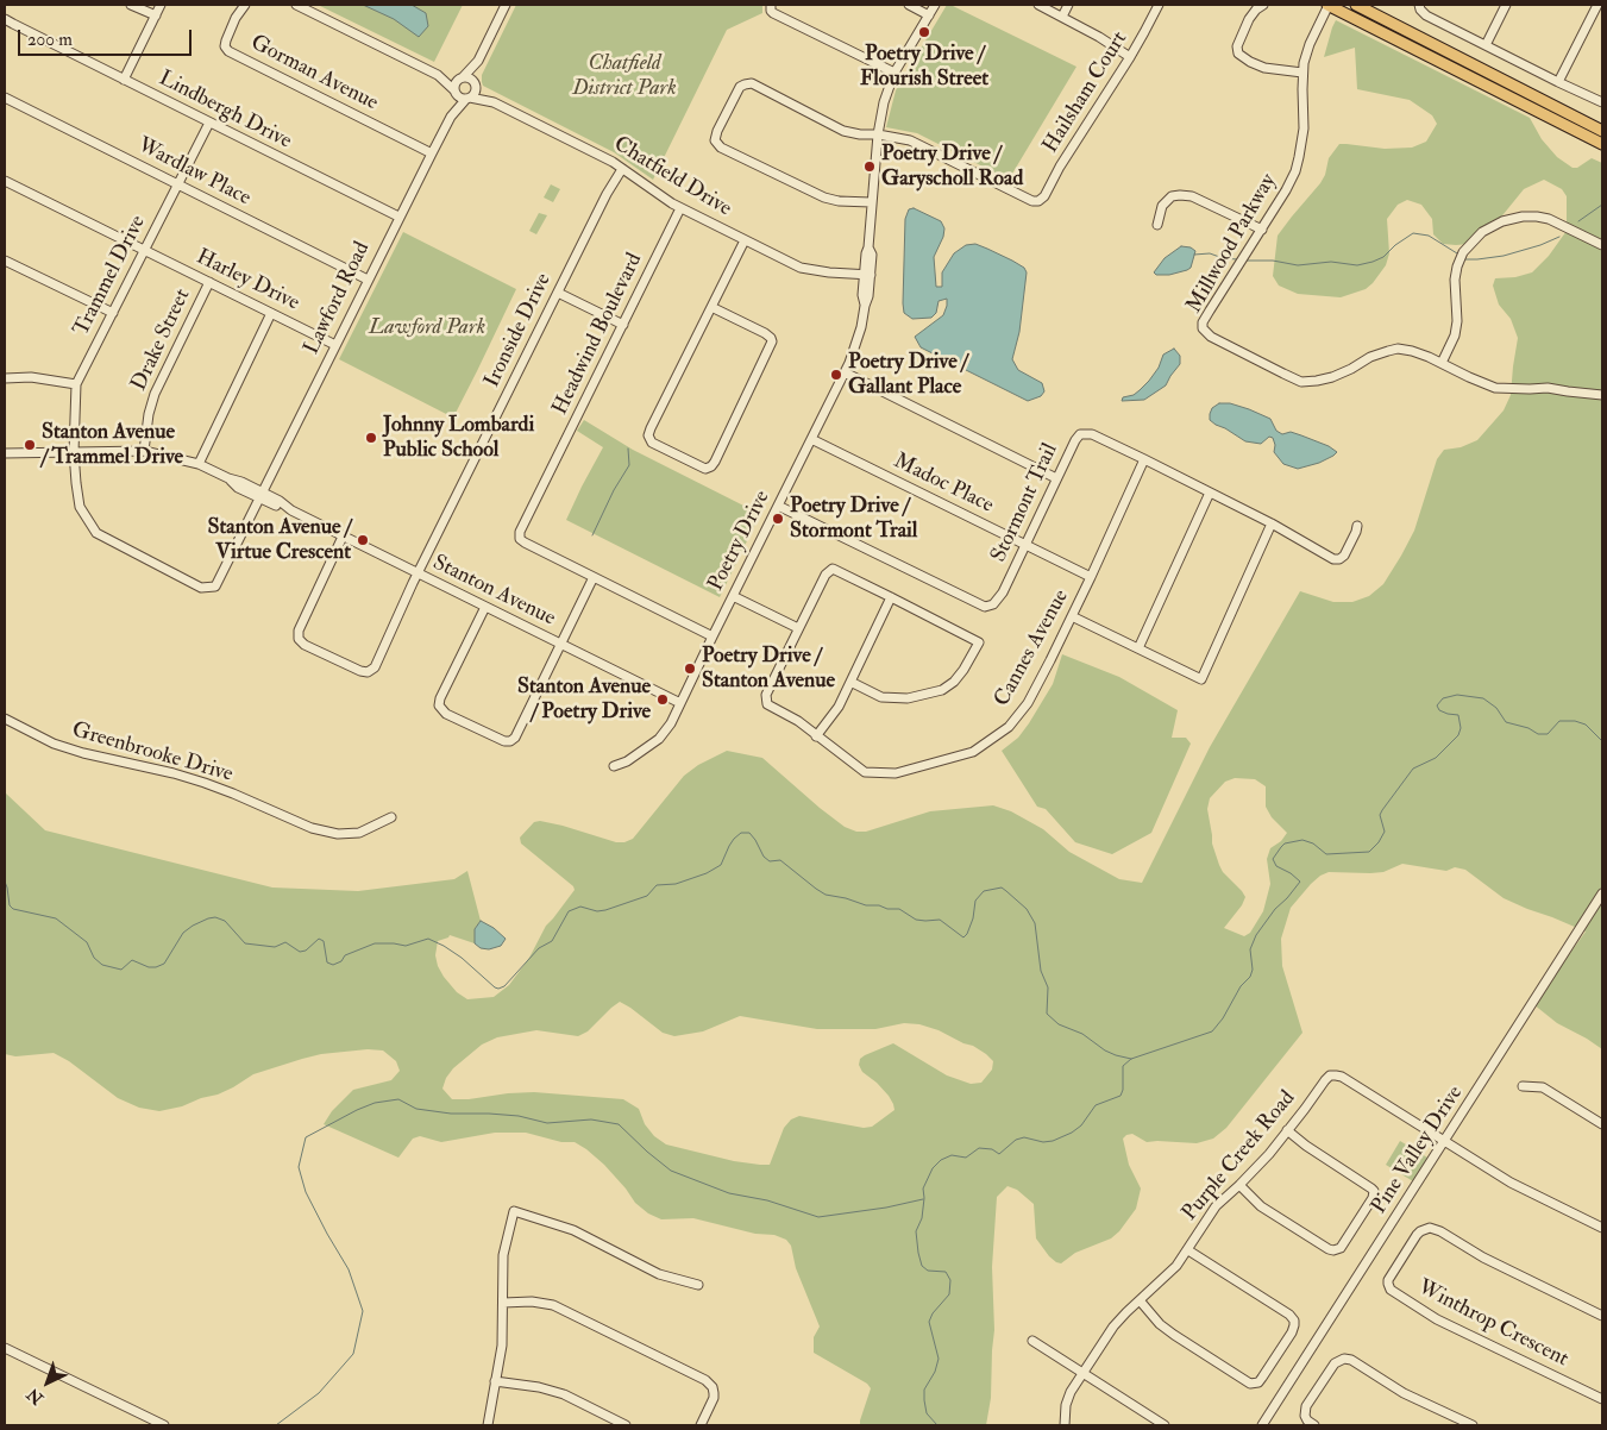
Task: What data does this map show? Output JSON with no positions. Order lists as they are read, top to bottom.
{
  "streets": {
    "street": [
      "Gorman Avenue",
      "Hailsham Court",
      "Lindbergh Drive",
      "Wardlaw Place",
      "Chatfield Drive",
      "Millwood Parkway",
      "Trammel Drive",
      "Harley Drive",
      "Lawford Road",
      "Ironside Drive",
      "Headwind Boulevard",
      "Drake Street",
      "Madoc Place",
      "Stormont Trail",
      "Poetry Drive",
      "Stanton Avenue",
      "Cannes Avenue",
      "Greenbrooke Drive",
      "Pine Valley Drive",
      "Purple Creek Road",
      "Winthrop Crescent"
    ]
  },
  "crossings": [
    ["Gorman Avenue", "Lawford Road"],
    ["Hailsham Court", "Poetry Drive"],
    ["Lindbergh Drive", "Trammel Drive"],
    ["Lindbergh Drive", "Lawford Road"],
    ["Wardlaw Place", "Trammel Drive"],
    ["Wardlaw Place", "Lawford Road"],
    ["Chatfield Drive", "Lawford Road"],
    ["Chatfield Drive", "Ironside Drive"],
    ["Chatfield Drive", "Headwind Boulevard"],
    ["Chatfield Drive", "Poetry Drive"],
    ["Trammel Drive", "Harley Drive"],
    ["Trammel Drive", "Lawford Road"],
    ["Trammel Drive", "Stanton Avenue"],
    ["Harley Drive", "Lawford Road"],
    ["Harley Drive", "Drake Street"],
    ["Lawford Road", "Stanton Avenue"],
    ["Ironside Drive", "Stanton Avenue"],
    ["Headwind Boulevard", "Poetry Drive"],
    ["Drake Street", "Stanton Avenue"],
    ["Madoc Place", "Stormont Trail"],
    ["Madoc Place", "Poetry Drive"],
    ["Madoc Place", "Cannes Avenue"],
    ["Stormont Trail", "Poetry Drive"],
    ["Stormont Trail", "Cannes Avenue"],
    ["Poetry Drive", "Stanton Avenue"],
    ["Pine Valley Drive", "Purple Creek Road"]
  ],
  "parks": ["Chatfield District Park", "Lawford Park"],
  "places": [
    "Poetry Drive / Flourish Street",
    "Poetry Drive / Garyscholl Road",
    "Poetry Drive / Gallant Place",
    "Johnny Lombardi Public School",
    "Stanton Avenue / Trammel Drive",
    "Poetry Drive / Stormont Trail",
    "Stanton Avenue / Virtue Crescent",
    "Poetry Drive / Stanton Avenue",
    "Stanton Avenue / Poetry Drive"
  ],
  "scale_bar": "200 m",
  "north": "bottom left"
}
